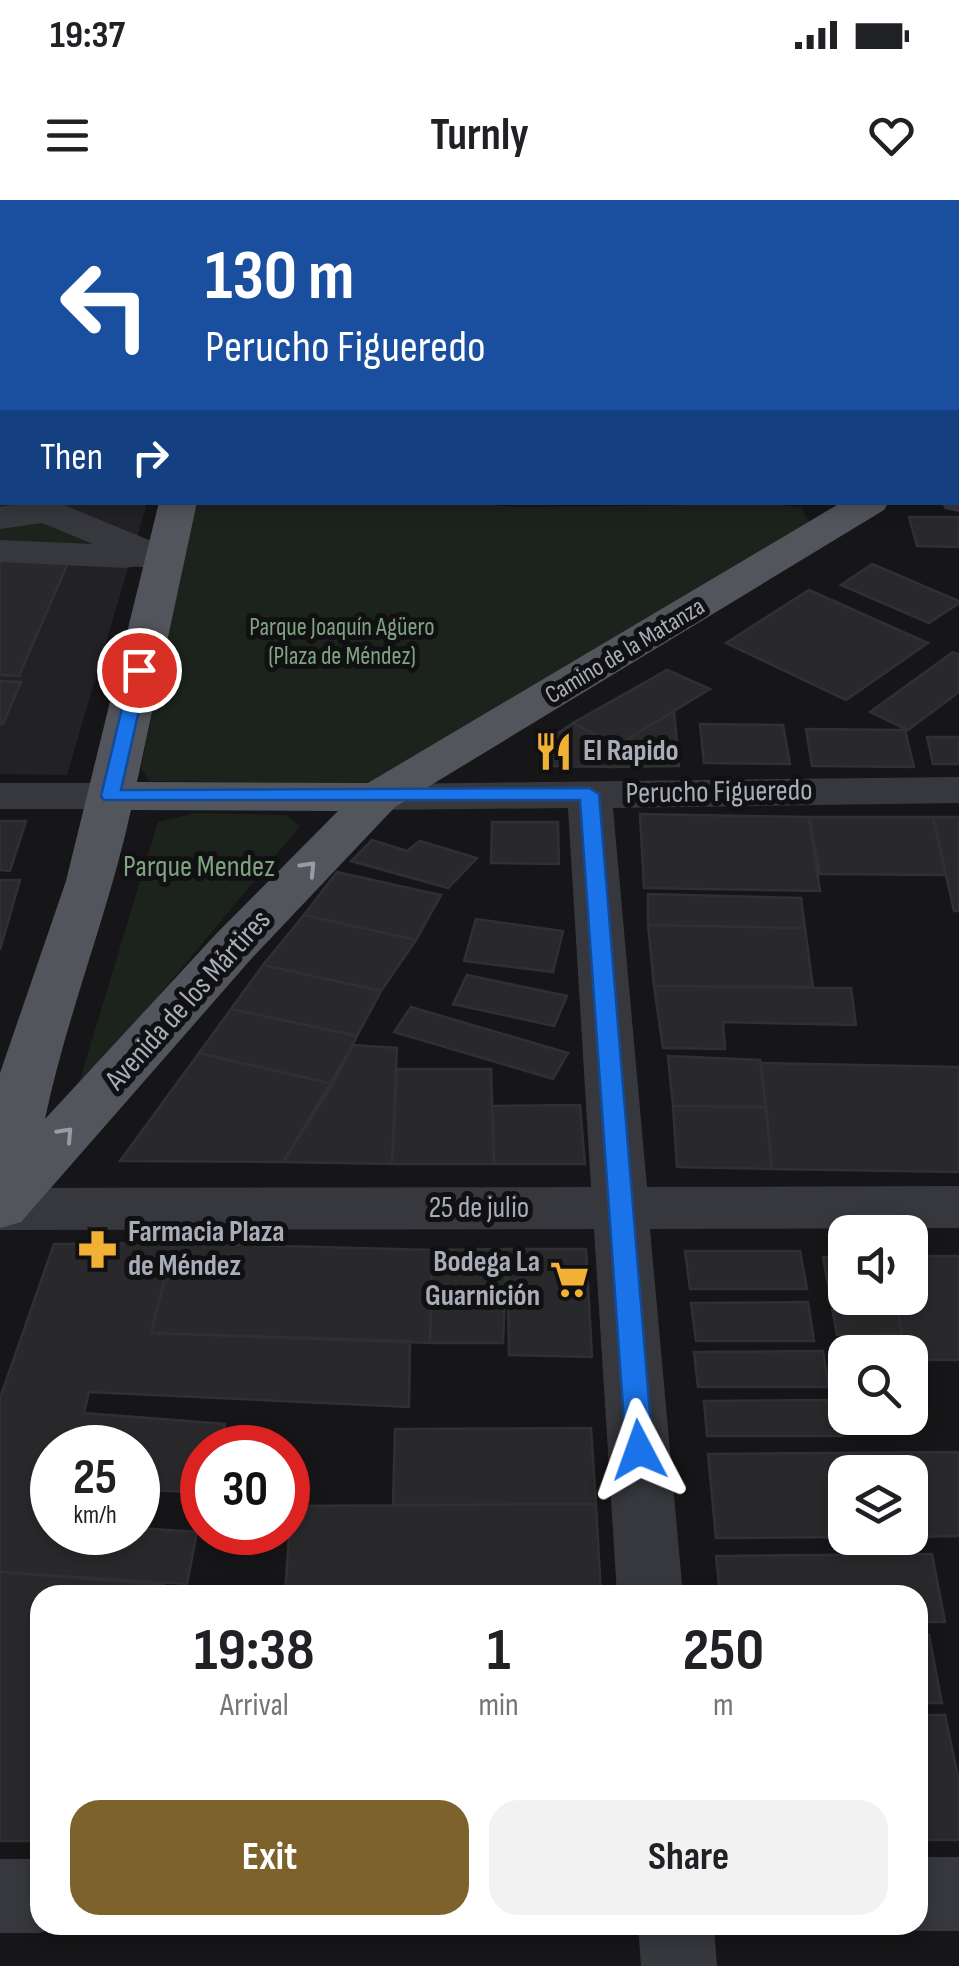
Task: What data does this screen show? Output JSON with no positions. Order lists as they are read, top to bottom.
{
  "streets": {
    "main road": ["Camino de la Matanza", "Perucho Figueredo", "Avenida de los Mártires"],
    "street": ["25 de julio"]
  },
  "crossings": [
    ["Camino de la Matanza", "Perucho Figueredo"],
    ["Camino de la Matanza", "Avenida de los Mártires"],
    ["Perucho Figueredo", "Avenida de los Mártires"],
    ["Avenida de los Mártires", "25 de julio"]
  ],
  "parks": ["Parque Joaquín Agüero (Plaza de Méndez)", "Parque Mendez"],
  "places": {
    "restaurant": ["El Rapido"],
    "pharmacy": ["Farmacia Plaza de Méndez"],
    "supermarket": ["Bodega La Guarnición"]
  },
  "page": {
    "status": "19:37",
    "header": "Turnly",
    "turn": ["130 m", "Perucho Figueredo"],
    "then": "Then",
    "speed": "25 km/h",
    "limit": "30",
    "eta": [
      "19:38",
      "Arrival",
      "1",
      "min",
      "250",
      "m"
    ],
    "buttons": ["Exit", "Share"]
  }
}
